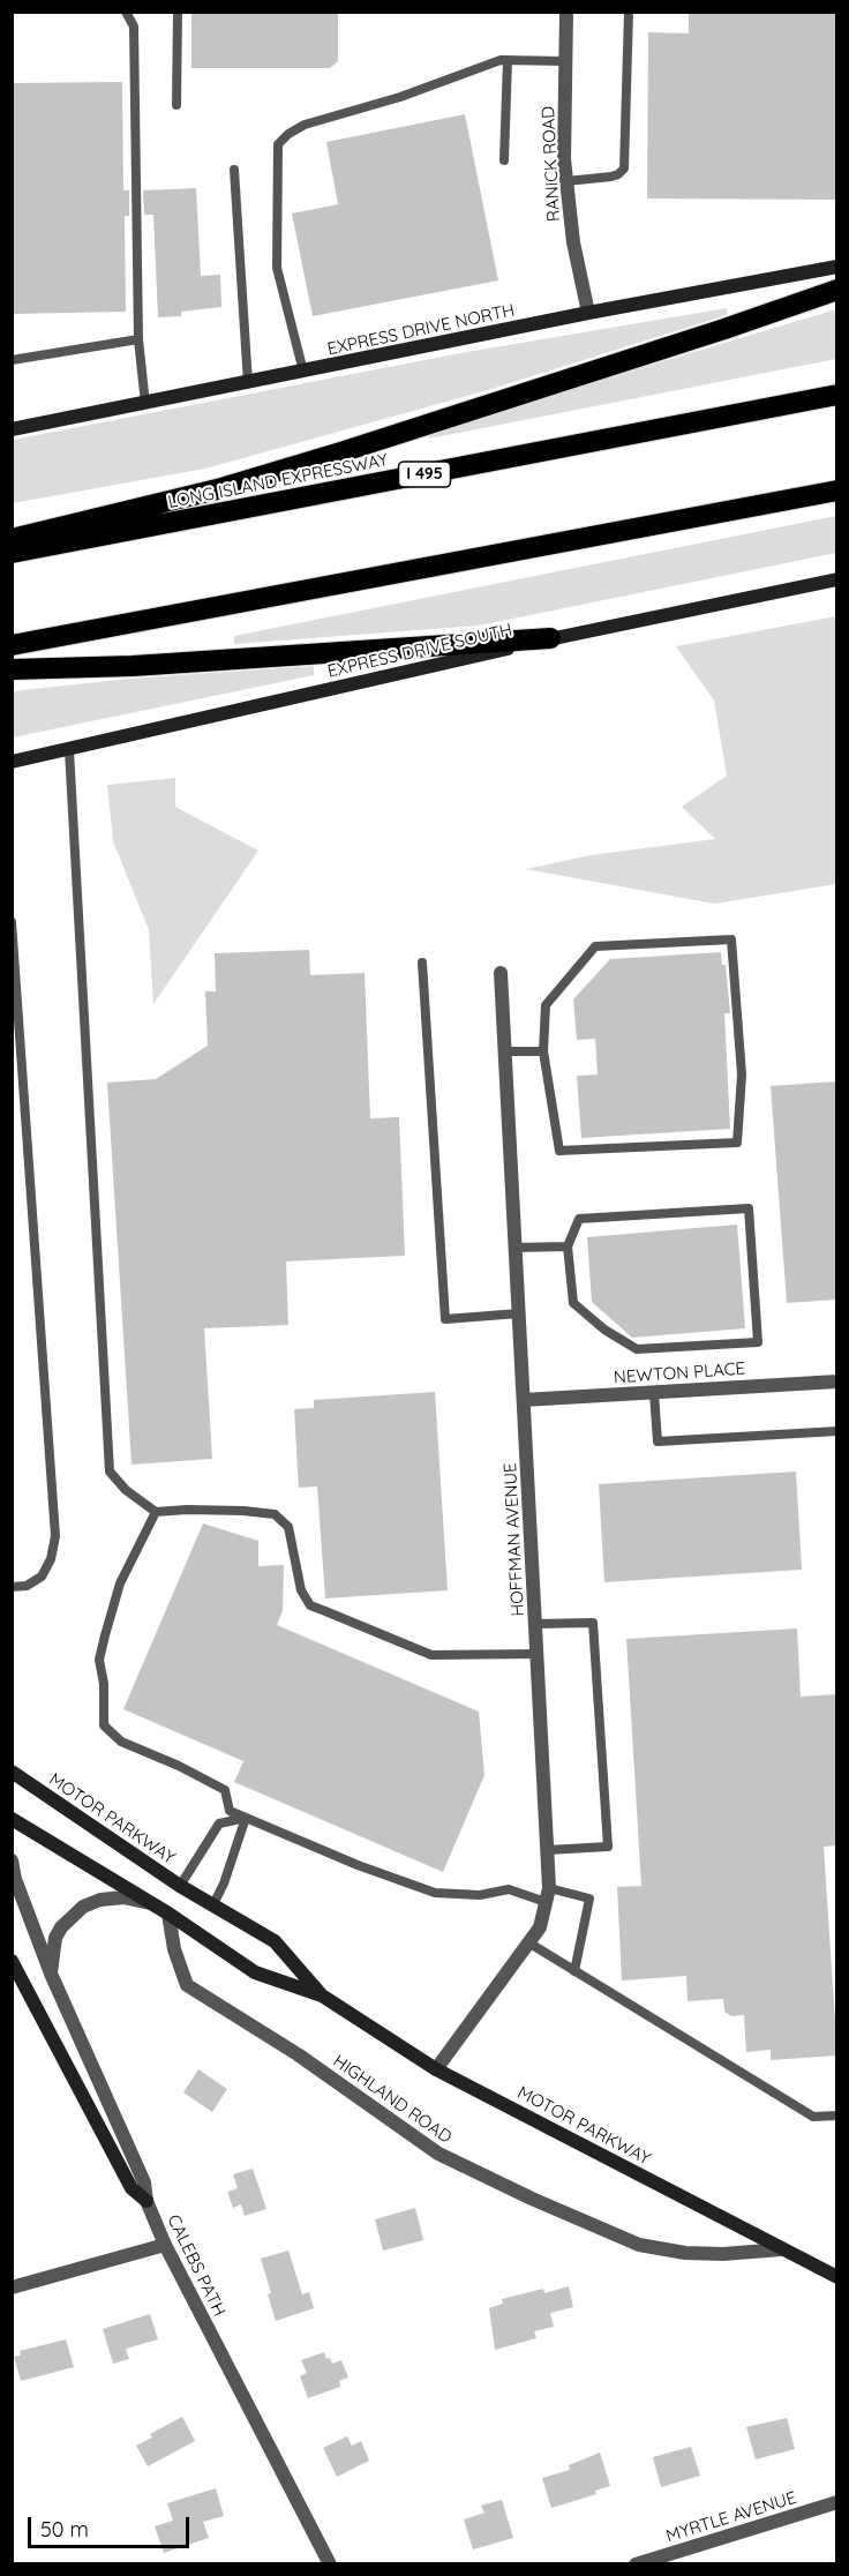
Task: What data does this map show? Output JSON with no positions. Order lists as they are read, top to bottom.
{
  "streets": {
    "highway": ["I 495", "LONG ISLAND EXPRESSWAY"],
    "main road": ["EXPRESS DRIVE NORTH", "EXPRESS DRIVE SOUTH", "MOTOR PARKWAY"],
    "street": [
      "RANICK ROAD",
      "NEWTON PLACE",
      "HOFFMAN AVENUE",
      "HIGHLAND ROAD",
      "CALEBS PATH",
      "MYRTLE AVENUE"
    ]
  },
  "crossings": [
    ["RANICK ROAD", "EXPRESS DRIVE NORTH"],
    ["NEWTON PLACE", "HOFFMAN AVENUE"],
    ["HOFFMAN AVENUE", "MOTOR PARKWAY"],
    ["MOTOR PARKWAY", "HIGHLAND ROAD"]
  ],
  "scale_bar": "50 m"
}
